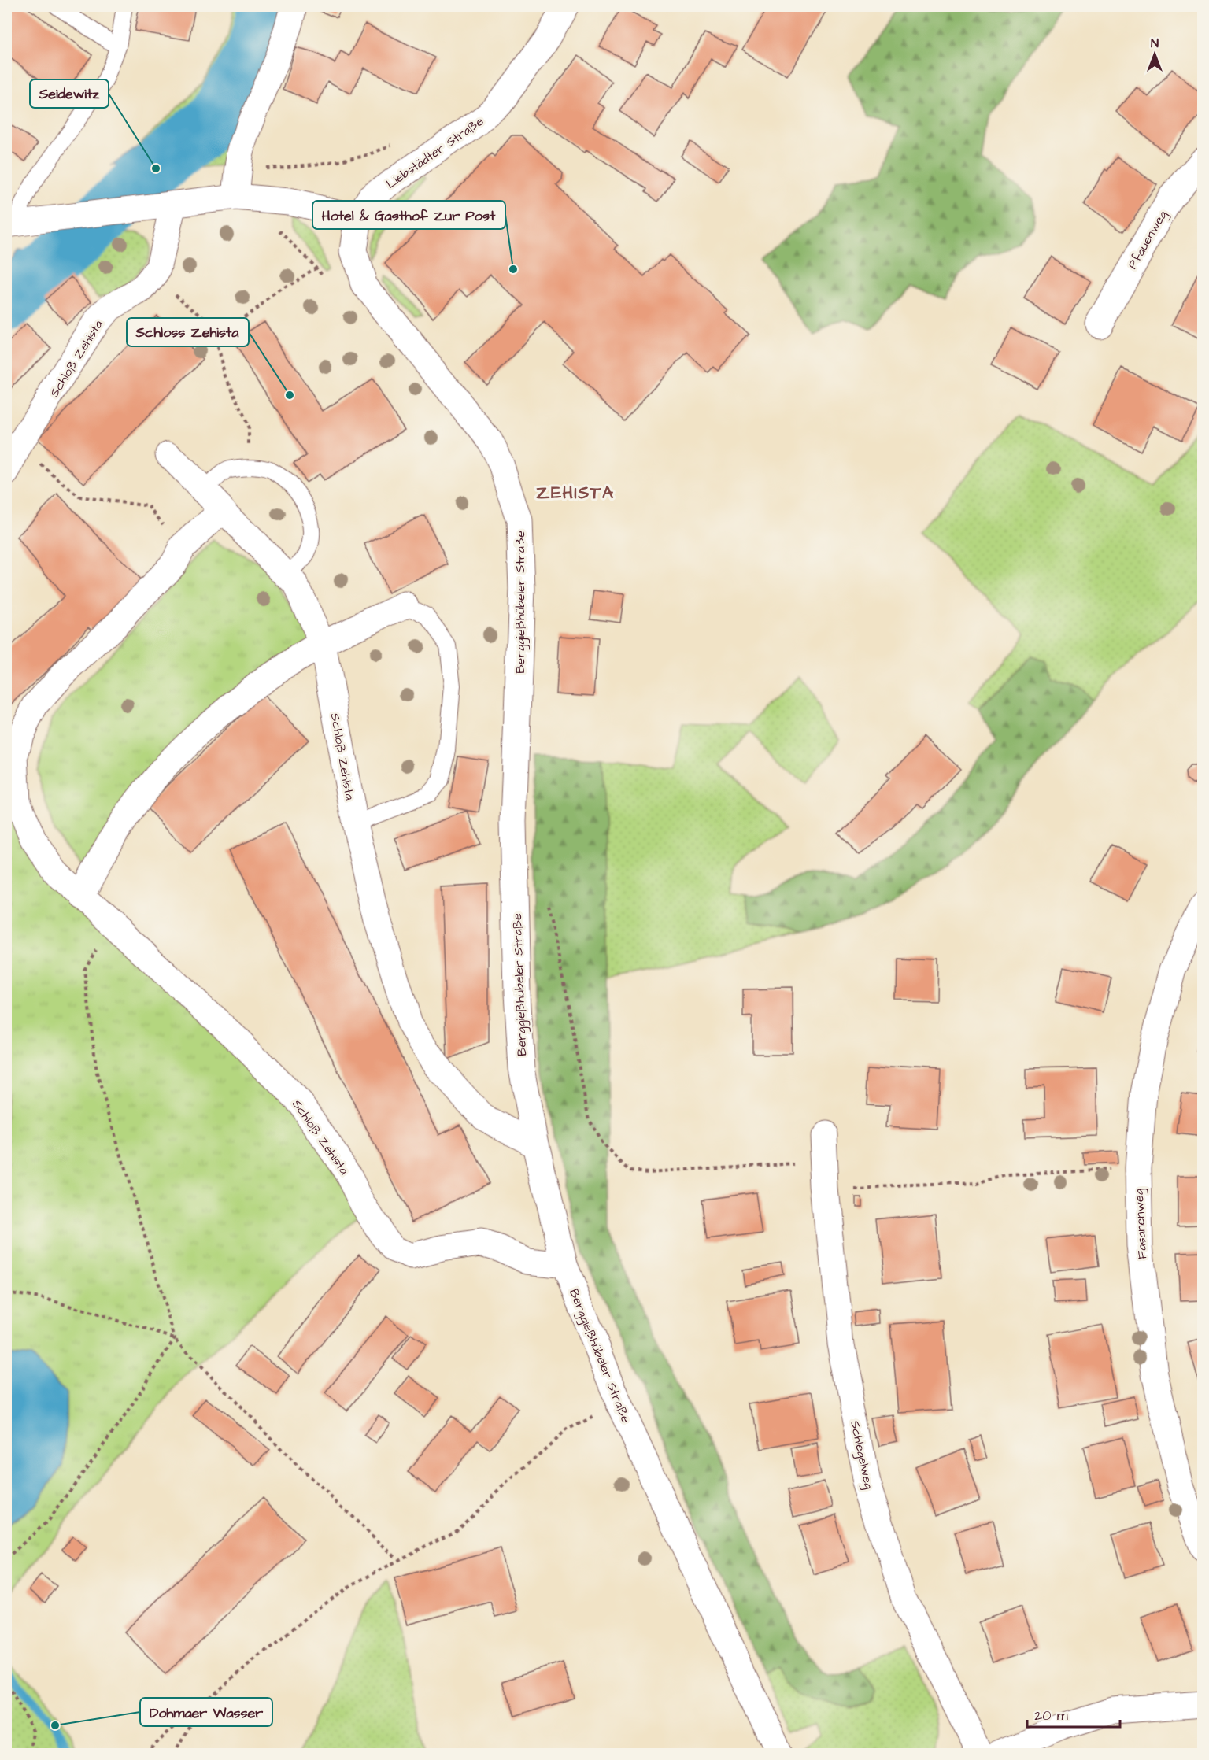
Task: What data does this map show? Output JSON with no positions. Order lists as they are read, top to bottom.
{
  "streets": {
    "street": [
      "Liebstädter Straße",
      "Pfauenweg",
      "Schloß Zehista",
      "Berggießhübeler Straße",
      "Fasanenweg",
      "Schlegelweg"
    ]
  },
  "crossings": [
    ["Liebstädter Straße", "Berggießhübeler Straße"],
    ["Schloß Zehista", "Berggießhübeler Straße"]
  ],
  "districts": ["ZEHISTA"],
  "places": [
    "Seidewitz",
    "Hotel & Gasthof Zur Post",
    "Schloss Zehista",
    "Dohmaer Wasser"
  ],
  "scale_bar": "20 m",
  "north": "top"
}
